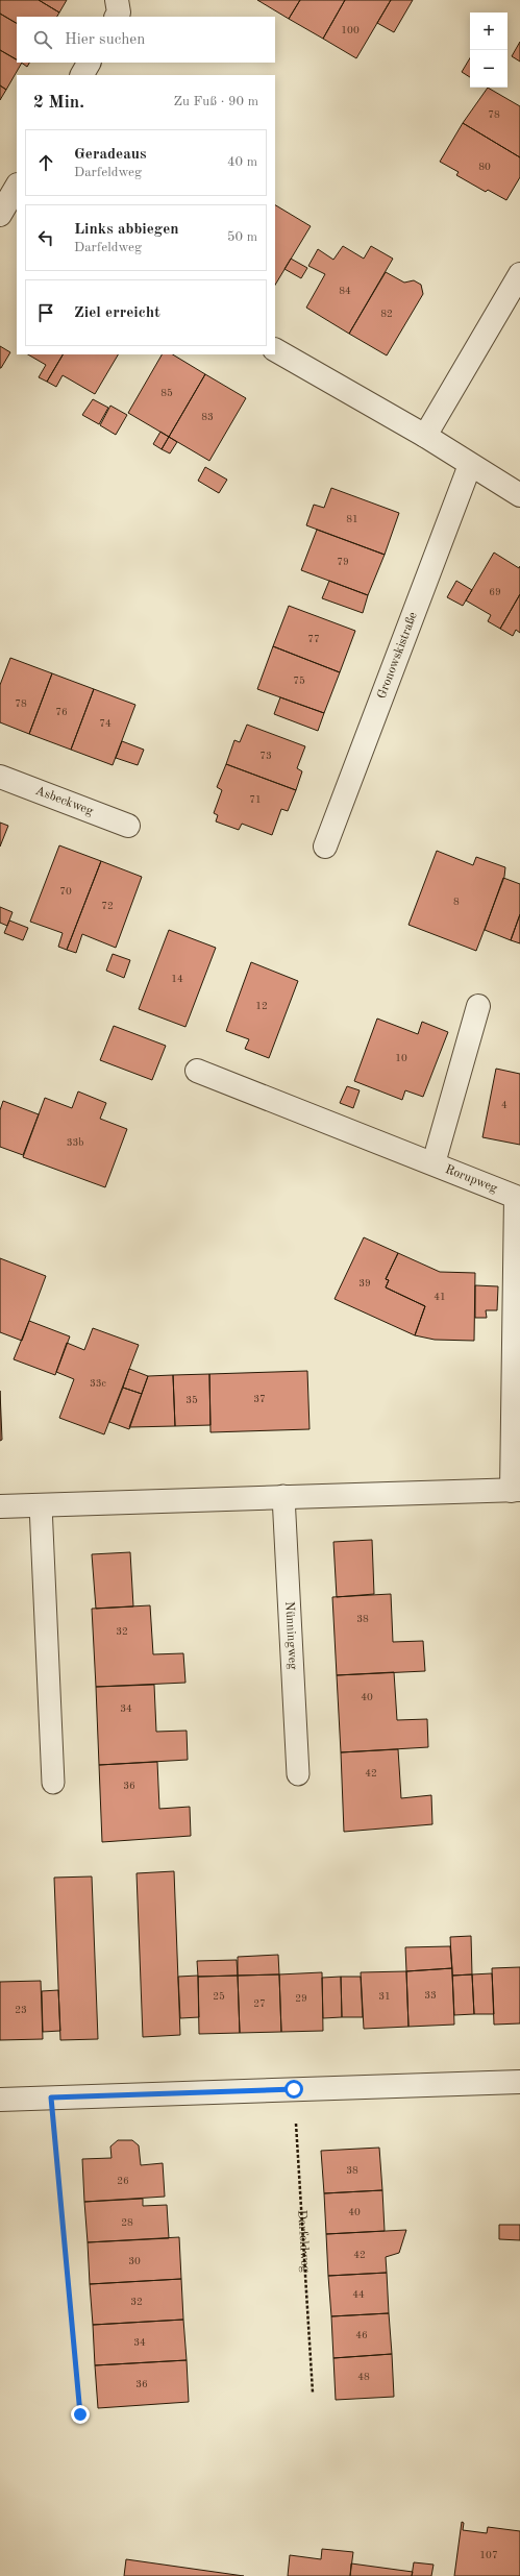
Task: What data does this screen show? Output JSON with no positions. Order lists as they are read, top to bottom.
{
  "streets": {
    "street": ["Gronowskistraße", "Asbeckweg", "Rorupweg"],
    "lane": ["Nünningweg"],
    "path": ["Darfeldweg"]
  },
  "house_numbers": [
    "100",
    "78",
    "80",
    "84",
    "82",
    "85",
    "83",
    "81",
    "79",
    "69",
    "77",
    "75",
    "78",
    "76",
    "74",
    "73",
    "71",
    "70",
    "8",
    "72",
    "14",
    "12",
    "10",
    "4",
    "33b",
    "39",
    "41",
    "33c",
    "37",
    "35",
    "38",
    "32",
    "40",
    "34",
    "42",
    "36",
    "33",
    "25",
    "31",
    "29",
    "27",
    "23",
    "38",
    "26",
    "40",
    "28",
    "42",
    "30",
    "44",
    "32",
    "46",
    "34",
    "48",
    "36",
    "107"
  ],
  "page": {
    "map_buttons": ["+", "−"],
    "search": "Hier suchen",
    "heading": ["2 Min.", "Zu Fuß · 90 m"],
    "list": [
      ["Geradeaus", "Darfeldweg", "40 m"],
      ["Links abbiegen", "Darfeldweg", "50 m"],
      "Ziel erreicht"
    ]
  }
}
